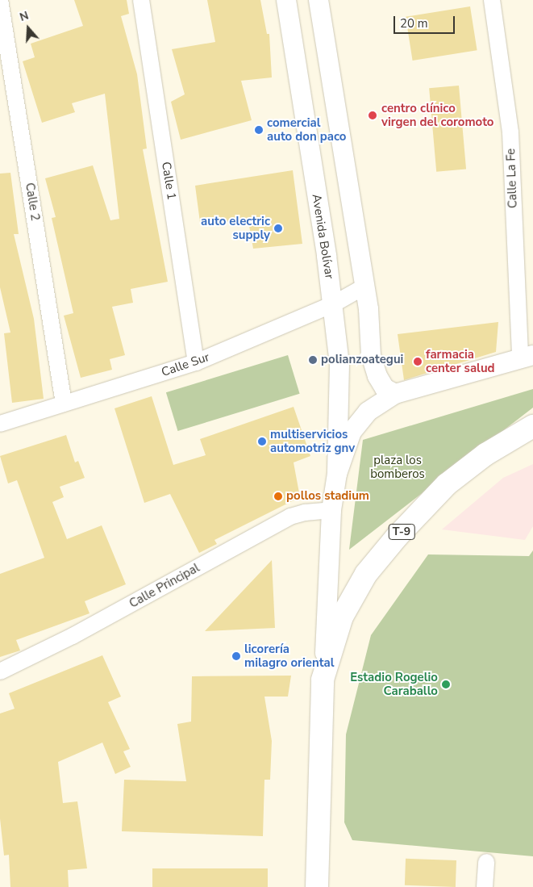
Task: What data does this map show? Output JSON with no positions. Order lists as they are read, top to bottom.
{
  "streets": {
    "highway": ["T-9"],
    "street": [
      "Calle La Fe",
      "Calle 1",
      "Calle 2",
      "Avenida Bolívar",
      "Calle Sur",
      "Calle Principal"
    ]
  },
  "crossings": [
    ["Calle La Fe", "T-9"],
    ["Calle 1", "Calle Sur"],
    ["Calle 2", "Calle Sur"],
    ["Avenida Bolívar", "Calle Sur"],
    ["Avenida Bolívar", "T-9"],
    ["T-9", "Calle Principal"]
  ],
  "parks": ["plaza los bomberos"],
  "places": [
    "centro clínico virgen del coromoto",
    "comercial auto don paco",
    "auto electric supply",
    "polianzoategui",
    "farmacia center salud",
    "multiservicios automotriz gnv",
    "pollos stadium",
    "licorería milagro oriental",
    "Estadio Rogelio Caraballo"
  ],
  "scale_bar": "20 m",
  "north": "top"
}
